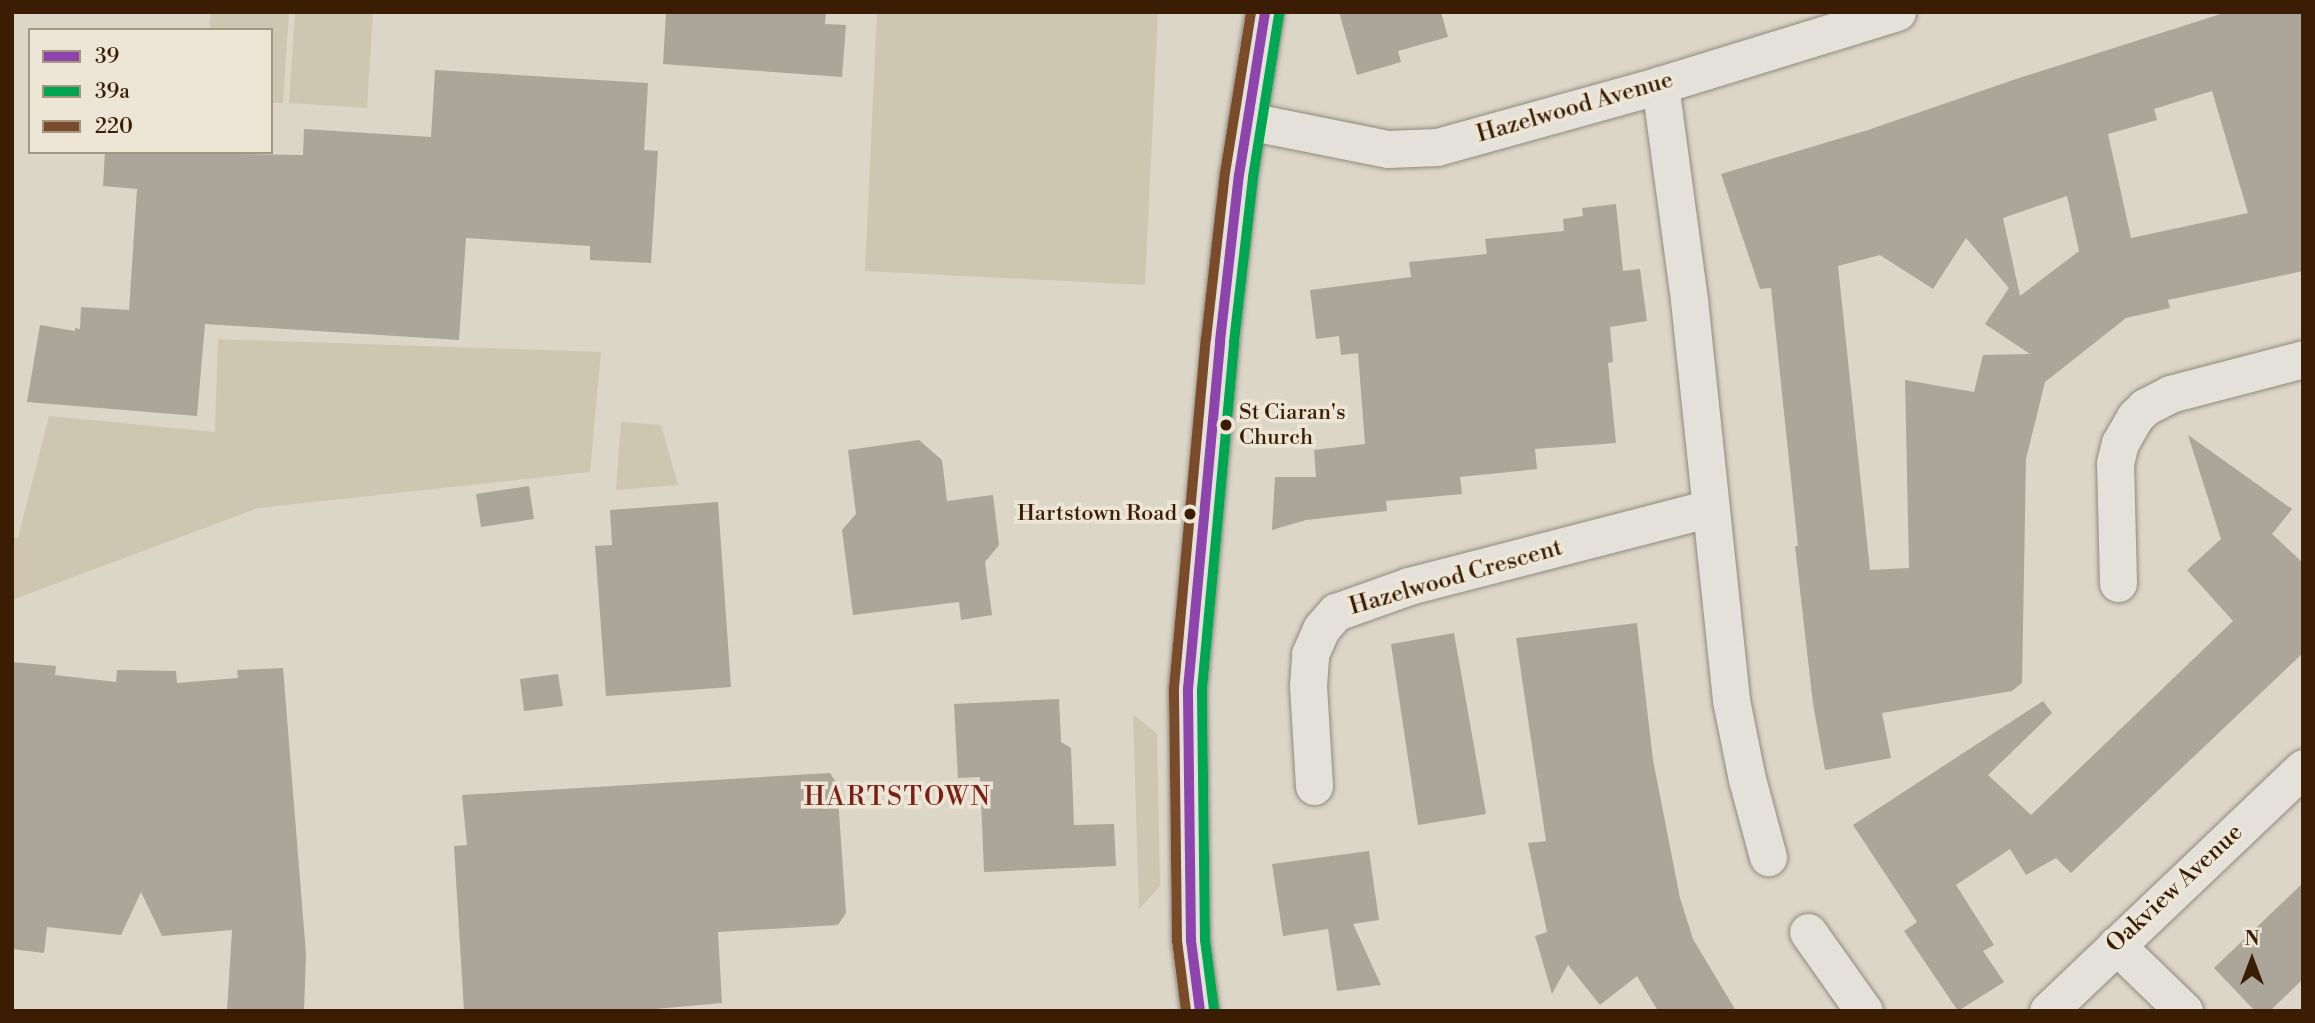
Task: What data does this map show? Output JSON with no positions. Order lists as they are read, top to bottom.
{
  "streets": {
    "street": ["Hazelwood Avenue", "Hazelwood Crescent", "Oakview Avenue"]
  },
  "districts": ["HARTSTOWN"],
  "places": ["St Ciaran's Church", "Hartstown Road"],
  "lines": ["transit line 39", "transit line 220", "transit line 39a"],
  "legend": ["39", "39a", "220"],
  "north": "top"
}
